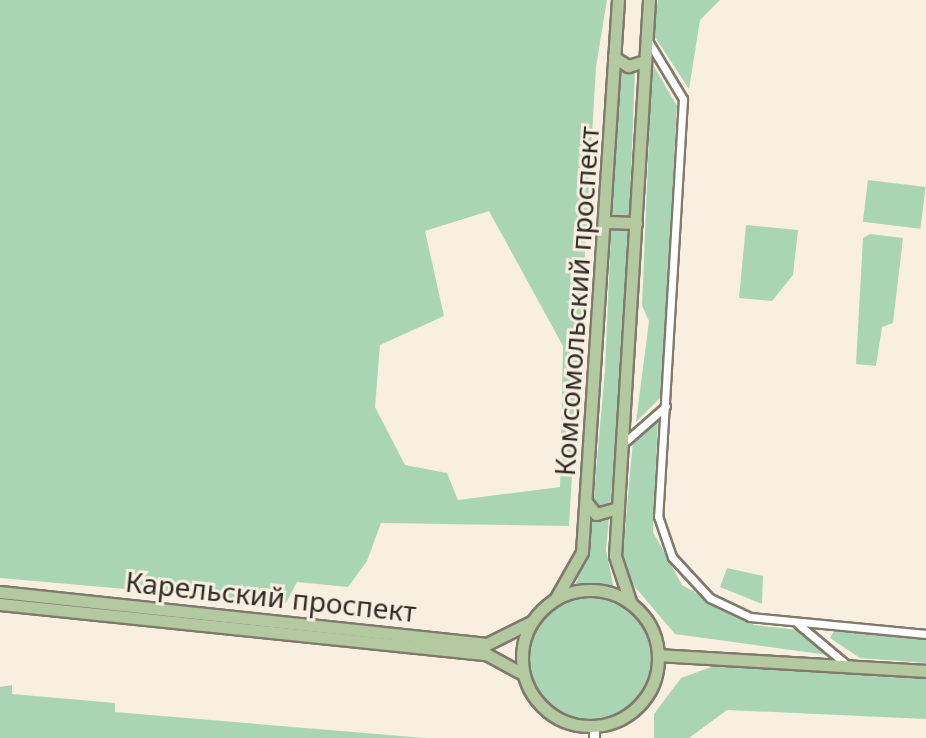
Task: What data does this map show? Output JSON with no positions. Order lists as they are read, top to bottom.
{
  "streets": {
    "main road": ["Комсомольский проспект", "Карельский проспект"]
  },
  "crossings": [
    ["Комсомольский проспект", "Карельский проспект"]
  ]
}
